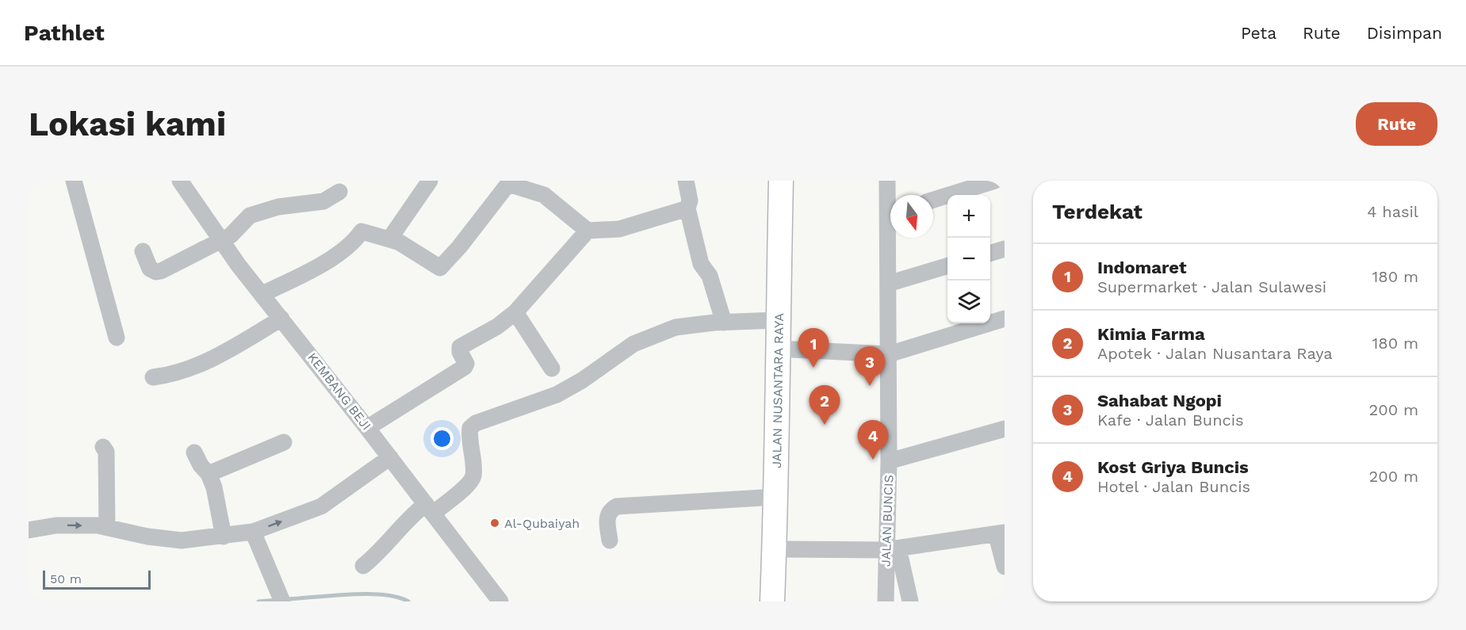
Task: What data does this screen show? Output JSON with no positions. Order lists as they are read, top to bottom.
{
  "streets": {
    "street": ["KEMBANG BEJI", "JALAN NUSANTARA RAYA", "JALAN BUNCIS"]
  },
  "places": ["Al-Qubaiyah"],
  "scale_bar": "50 m",
  "north": "bottom",
  "page": {
    "header": "Pathlet",
    "nav": ["Peta", "Rute", "Disimpan"],
    "buttons": "Rute",
    "title": "Lokasi kami",
    "heading": ["Terdekat", "4 hasil"],
    "map_buttons": ["+", "−"],
    "list": [
      {
        "mark": "1",
        "name": "Indomaret",
        "note": "Supermarket · Jalan Sulawesi",
        "value": "180 m"
      },
      {
        "mark": "2",
        "name": "Kimia Farma",
        "note": "Apotek · Jalan Nusantara Raya",
        "value": "180 m"
      },
      {
        "mark": "3",
        "name": "Sahabat Ngopi",
        "note": "Kafe · Jalan Buncis",
        "value": "200 m"
      },
      {
        "mark": "4",
        "name": "Kost Griya Buncis",
        "note": "Hotel · Jalan Buncis",
        "value": "200 m"
      }
    ],
    "pins": [
      "1",
      "3",
      "2",
      "4"
    ],
    "scale": "50 m"
  }
}
